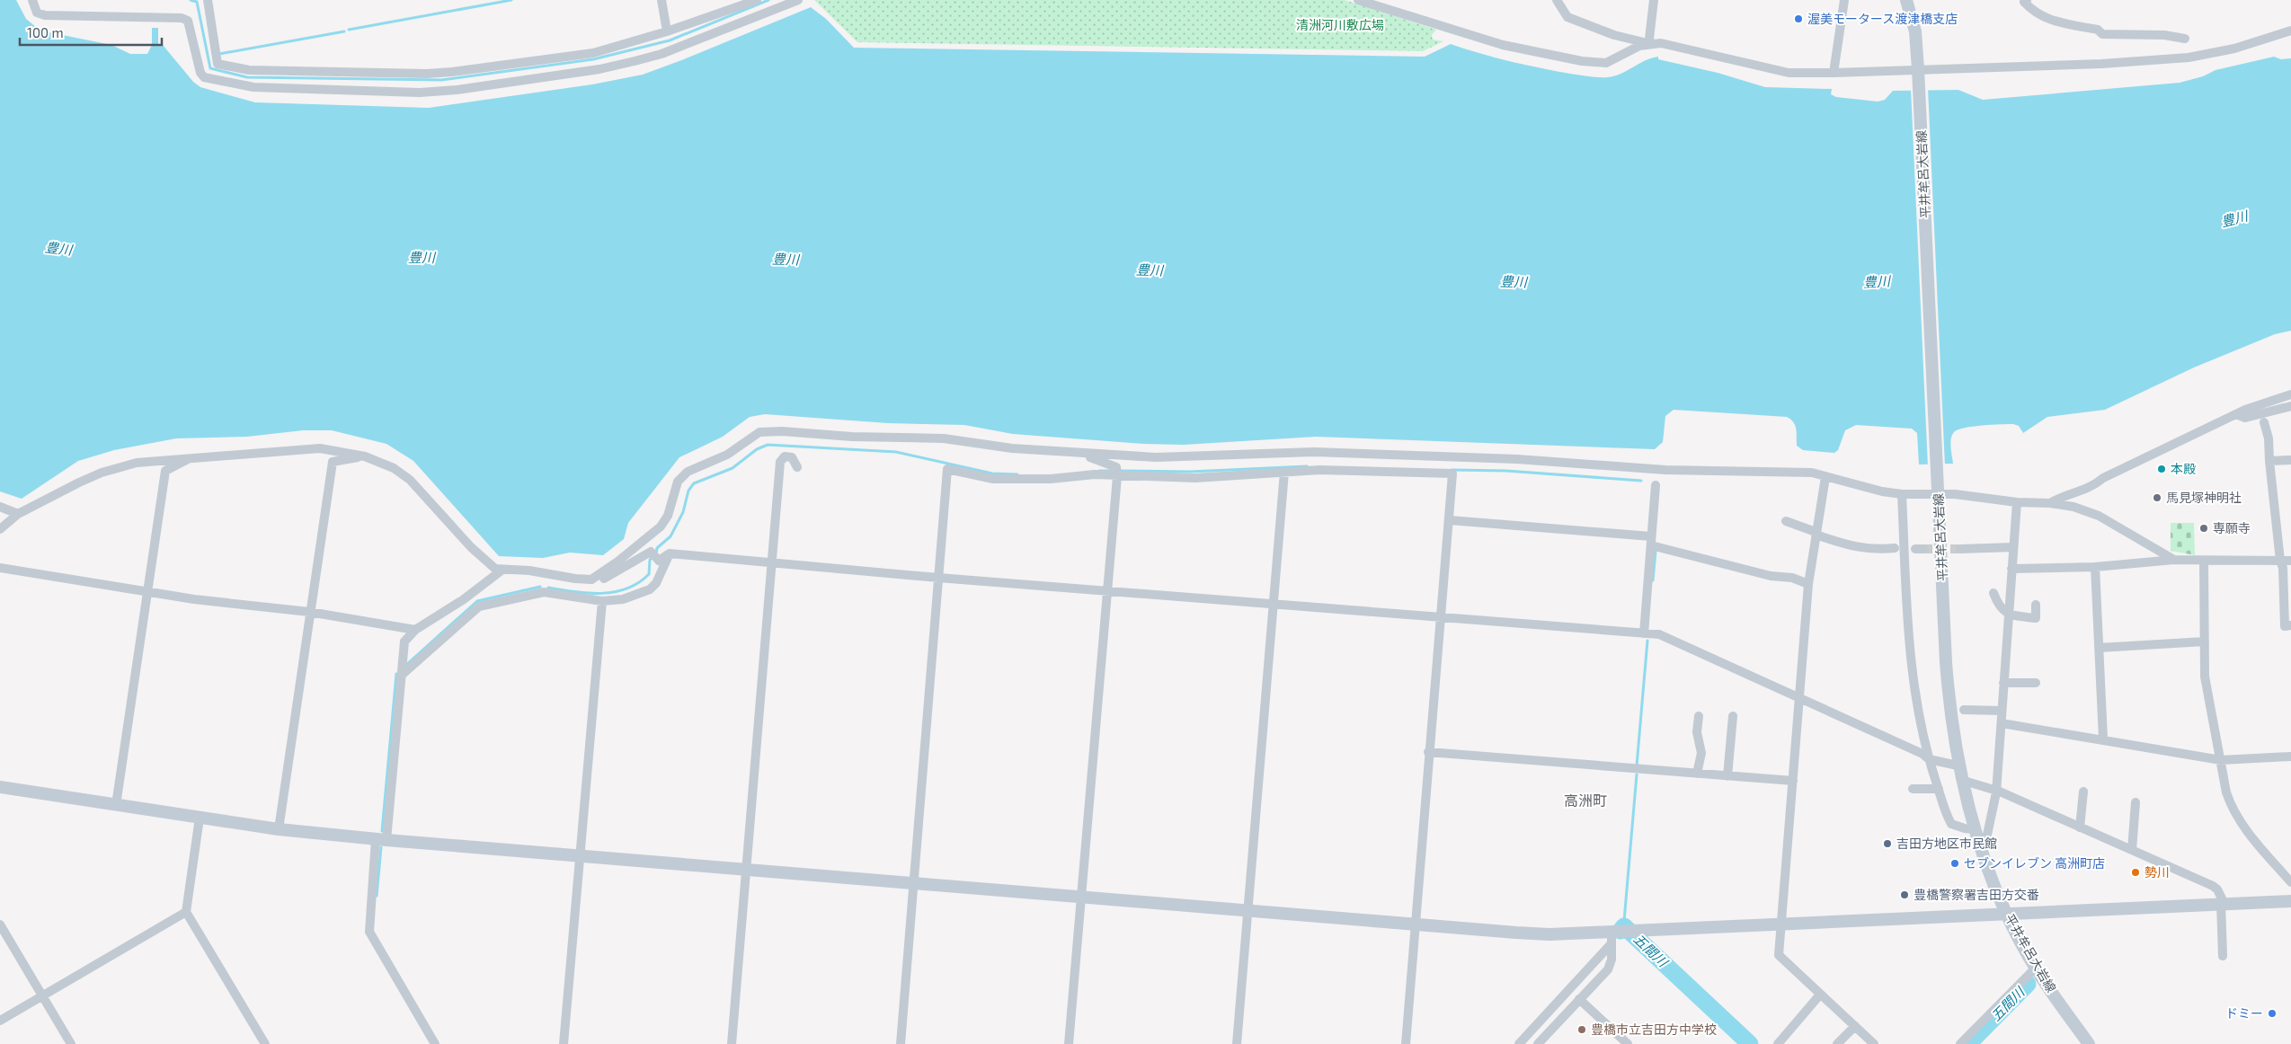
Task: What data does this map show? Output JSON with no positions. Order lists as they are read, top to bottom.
{
  "streets": {
    "street": ["平井牟呂大岩線"]
  },
  "districts": ["高洲町"],
  "water": ["豊川", "五間川"],
  "parks": ["清洲河川敷広場"],
  "places": [
    "渥美モータース渡津橋支店",
    "本殿",
    "馬見塚神明社",
    "専願寺",
    "吉田方地区市民館",
    "セブンイレブン 高洲町店",
    "勢川",
    "豊橋警察署吉田方交番",
    "ドミー",
    "豊橋市立吉田方中学校"
  ],
  "scale_bar": "100 m"
}
